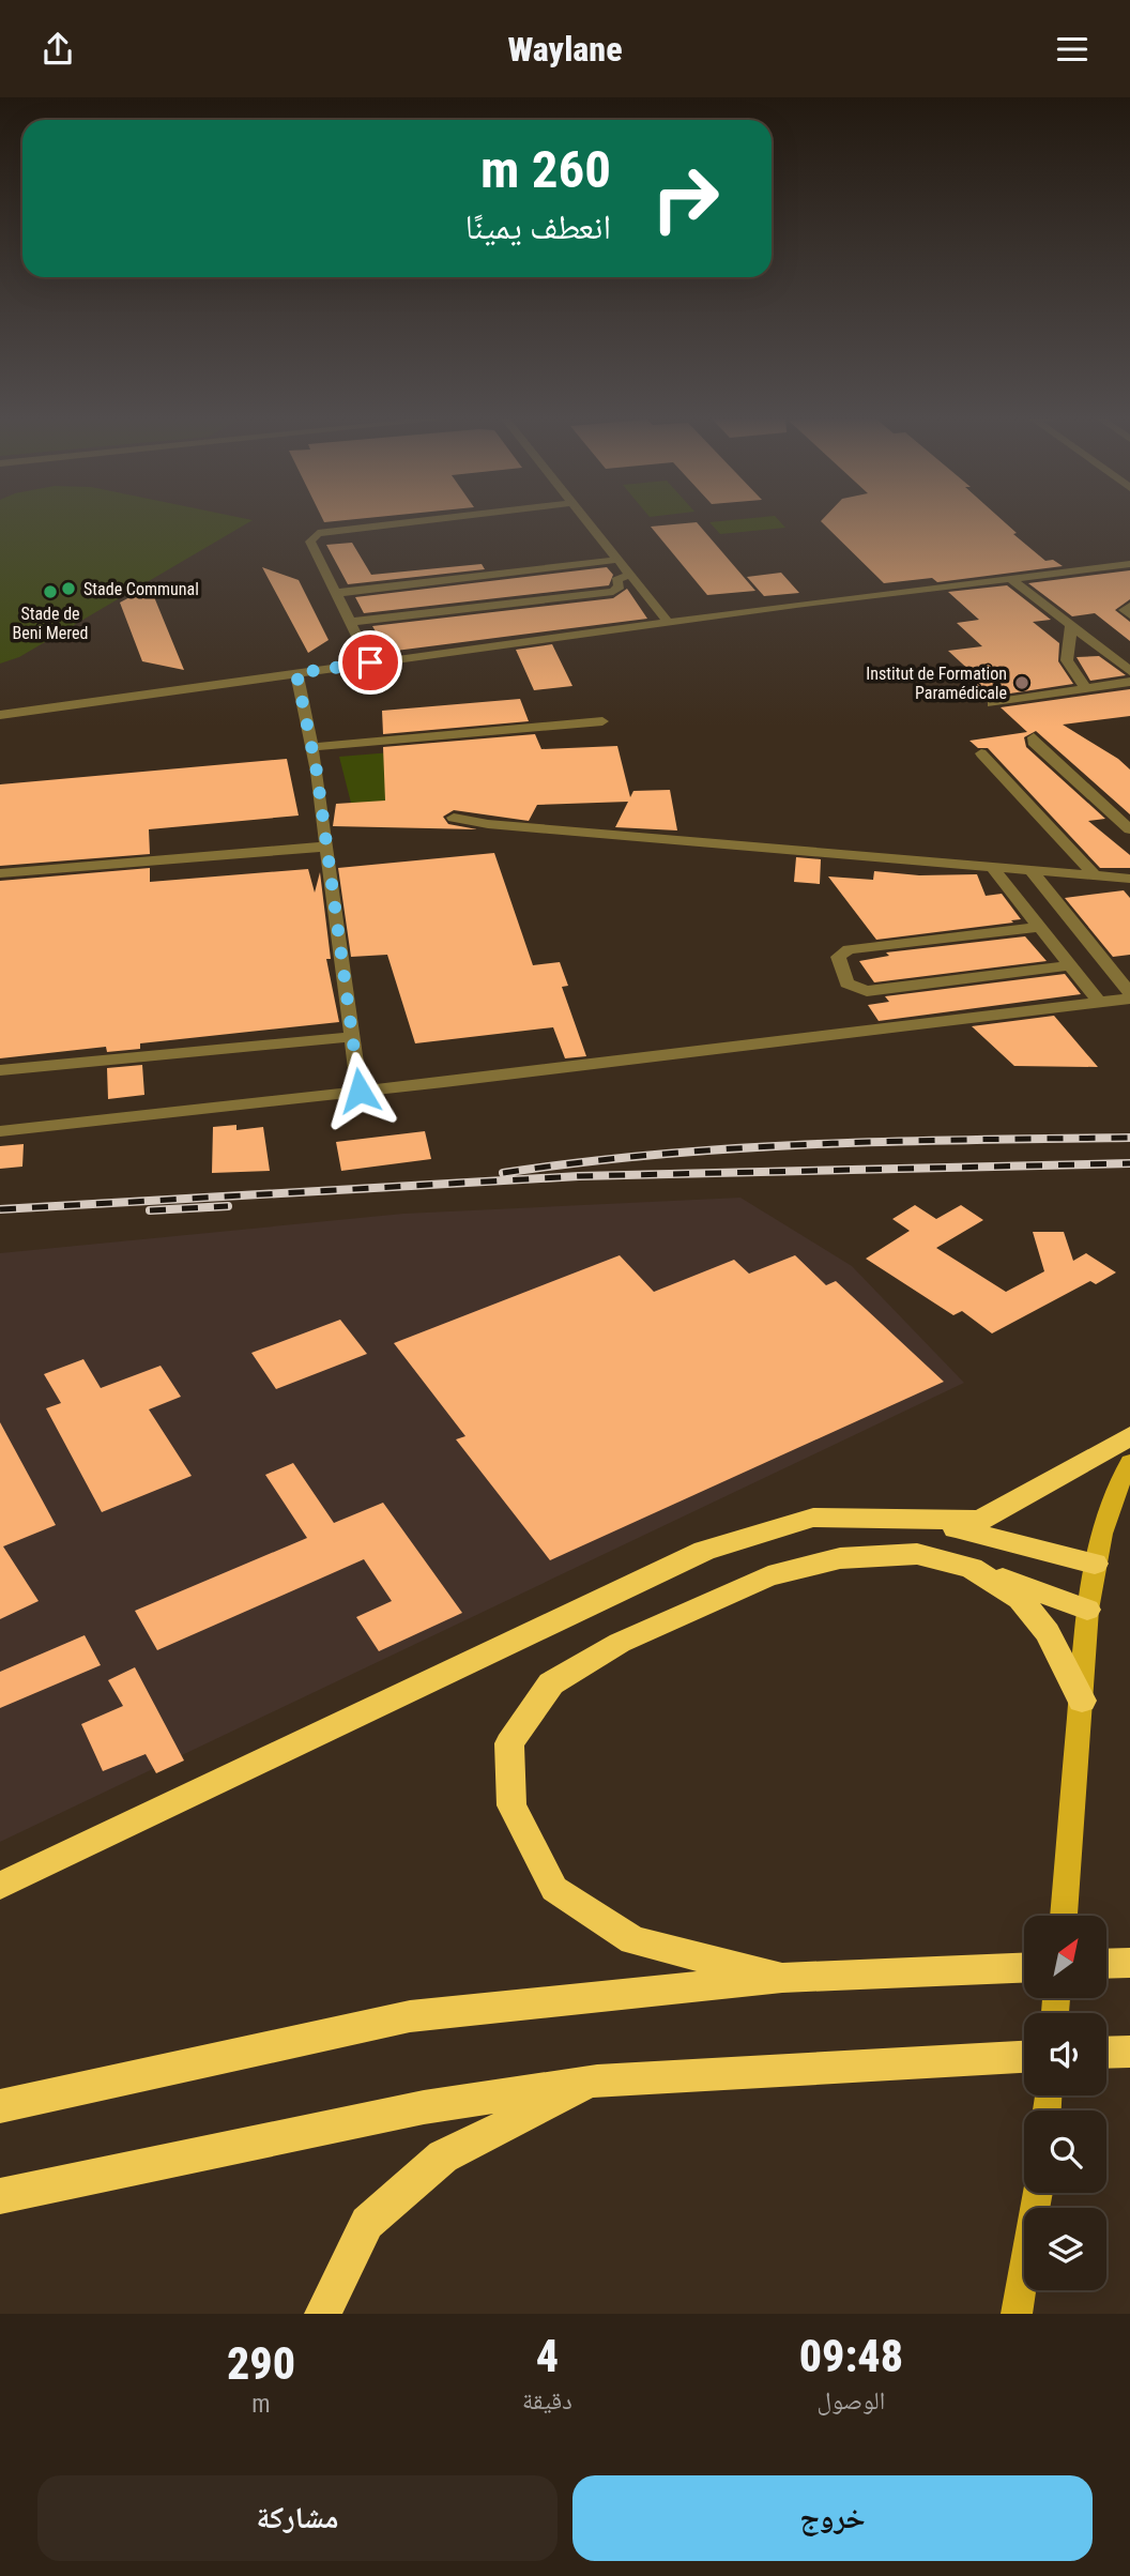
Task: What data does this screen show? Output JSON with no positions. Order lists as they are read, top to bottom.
{
  "places": ["Stade Communal", "Stade de Beni Mered", "Institut de Formation Paramédicale"],
  "north": "top right",
  "page": {
    "header": "Waylane",
    "turn": ["260 m", "انعطف يمينًا"],
    "eta": [
      "09:48",
      "الوصول",
      "4",
      "دقيقة",
      "290",
      "m"
    ],
    "buttons": ["خروج", "مشاركة"]
  }
}
